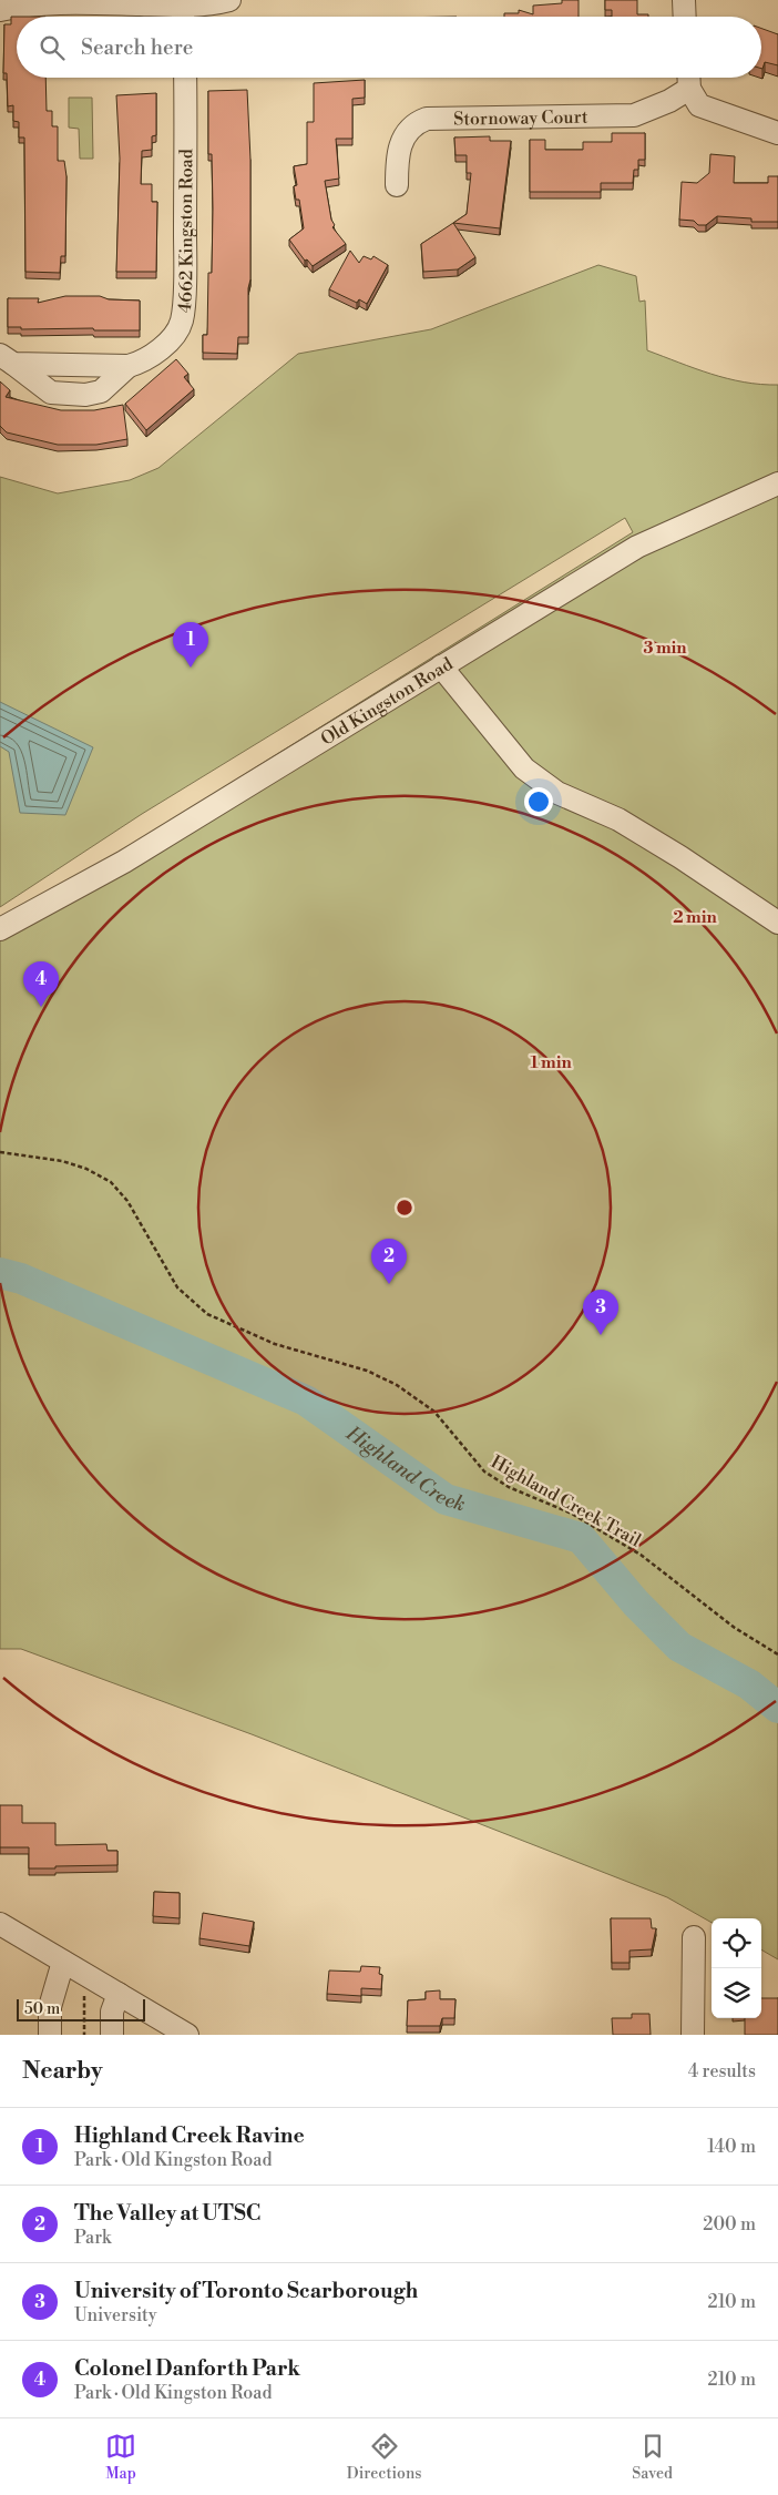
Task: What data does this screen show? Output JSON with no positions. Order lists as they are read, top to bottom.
{
  "streets": {
    "street": ["Stornoway Court", "4662 Kingston Road", "Old Kingston Road"],
    "path": ["Highland Creek Trail"]
  },
  "water": ["Highland Creek"],
  "scale_bar": "50 m",
  "page": {
    "search": "Search here",
    "pins": [
      "1",
      "4",
      "2",
      "3"
    ],
    "scale": "50 m",
    "heading": ["Nearby", "4 results"],
    "list": [
      {
        "mark": "1",
        "name": "Highland Creek Ravine",
        "note": "Park · Old Kingston Road",
        "value": "140 m"
      },
      {
        "mark": "2",
        "name": "The Valley at UTSC",
        "note": "Park",
        "value": "200 m"
      },
      {
        "mark": "3",
        "name": "University of Toronto Scarborough",
        "note": "University",
        "value": "210 m"
      },
      {
        "mark": "4",
        "name": "Colonel Danforth Park",
        "note": "Park · Old Kingston Road",
        "value": "210 m"
      }
    ],
    "nav": ["Map", "Directions", "Saved"]
  },
  "rings": ["3 min", "2 min", "1 min"]
}
